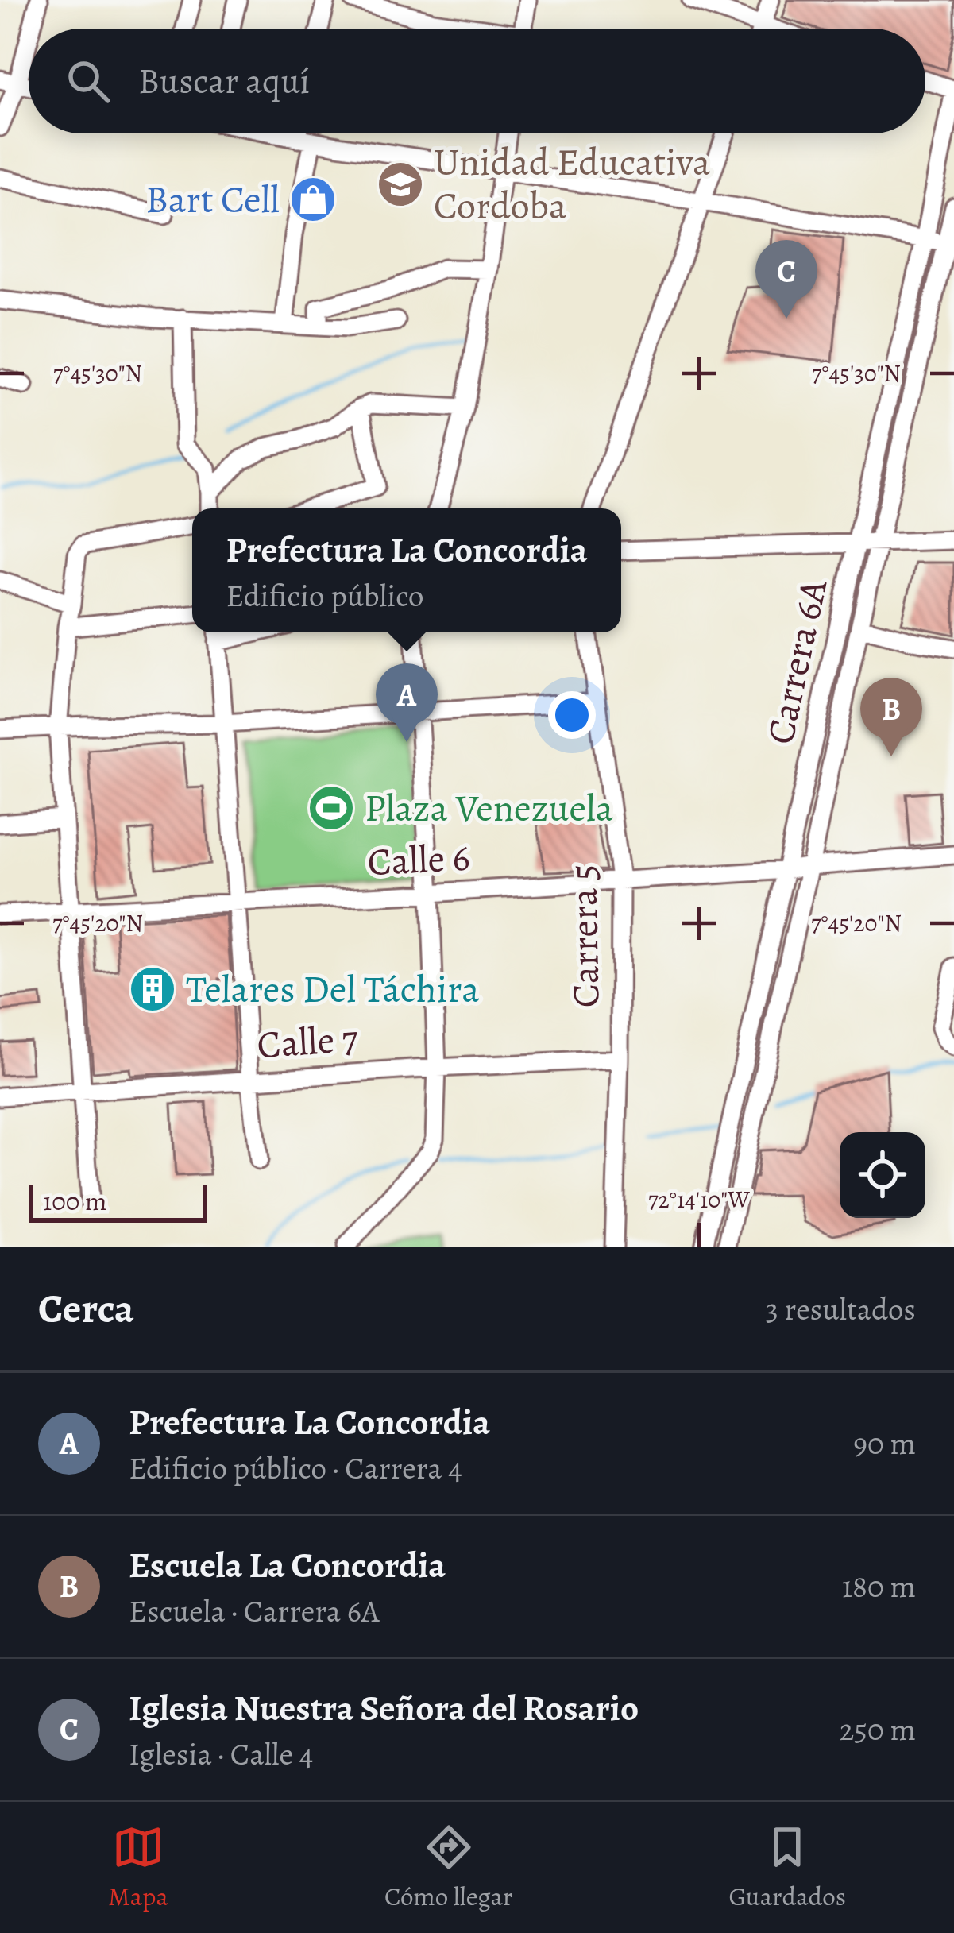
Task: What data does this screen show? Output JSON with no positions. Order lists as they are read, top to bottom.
{
  "streets": {
    "street": [
      "Carrera 6A",
      "Calle 6",
      "Carrera 5",
      "Calle 7"
    ]
  },
  "crossings": [
    ["Carrera 6A", "Calle 6"],
    ["Calle 6", "Carrera 5"],
    ["Carrera 5", "Calle 7"]
  ],
  "places": {
    "school or university": ["Unidad Educativa Cordoba"],
    "shop": ["Bart Cell"],
    "sports": ["Plaza Venezuela"],
    "building": ["Telares Del Táchira"]
  },
  "scale_bar": "100 m",
  "page": {
    "search": "Buscar aquí",
    "pins": ["C", "A", "B"],
    "popup": ["Prefectura La Concordia", "Edificio público"],
    "scale": "100 m",
    "heading": ["Cerca", "3 resultados"],
    "list": [
      {
        "mark": "A",
        "name": "Prefectura La Concordia",
        "note": "Edificio público · Carrera 4",
        "value": "90 m"
      },
      {
        "mark": "B",
        "name": "Escuela La Concordia",
        "note": "Escuela · Carrera 6A",
        "value": "180 m"
      },
      {
        "mark": "C",
        "name": "Iglesia Nuestra Señora del Rosario",
        "note": "Iglesia · Calle 4",
        "value": "250 m"
      }
    ],
    "nav": ["Mapa", "Cómo llegar", "Guardados"]
  },
  "coordinates": ["7°45'30\"N", "7°45'20\"N", "72°14'10\"W"]
}
